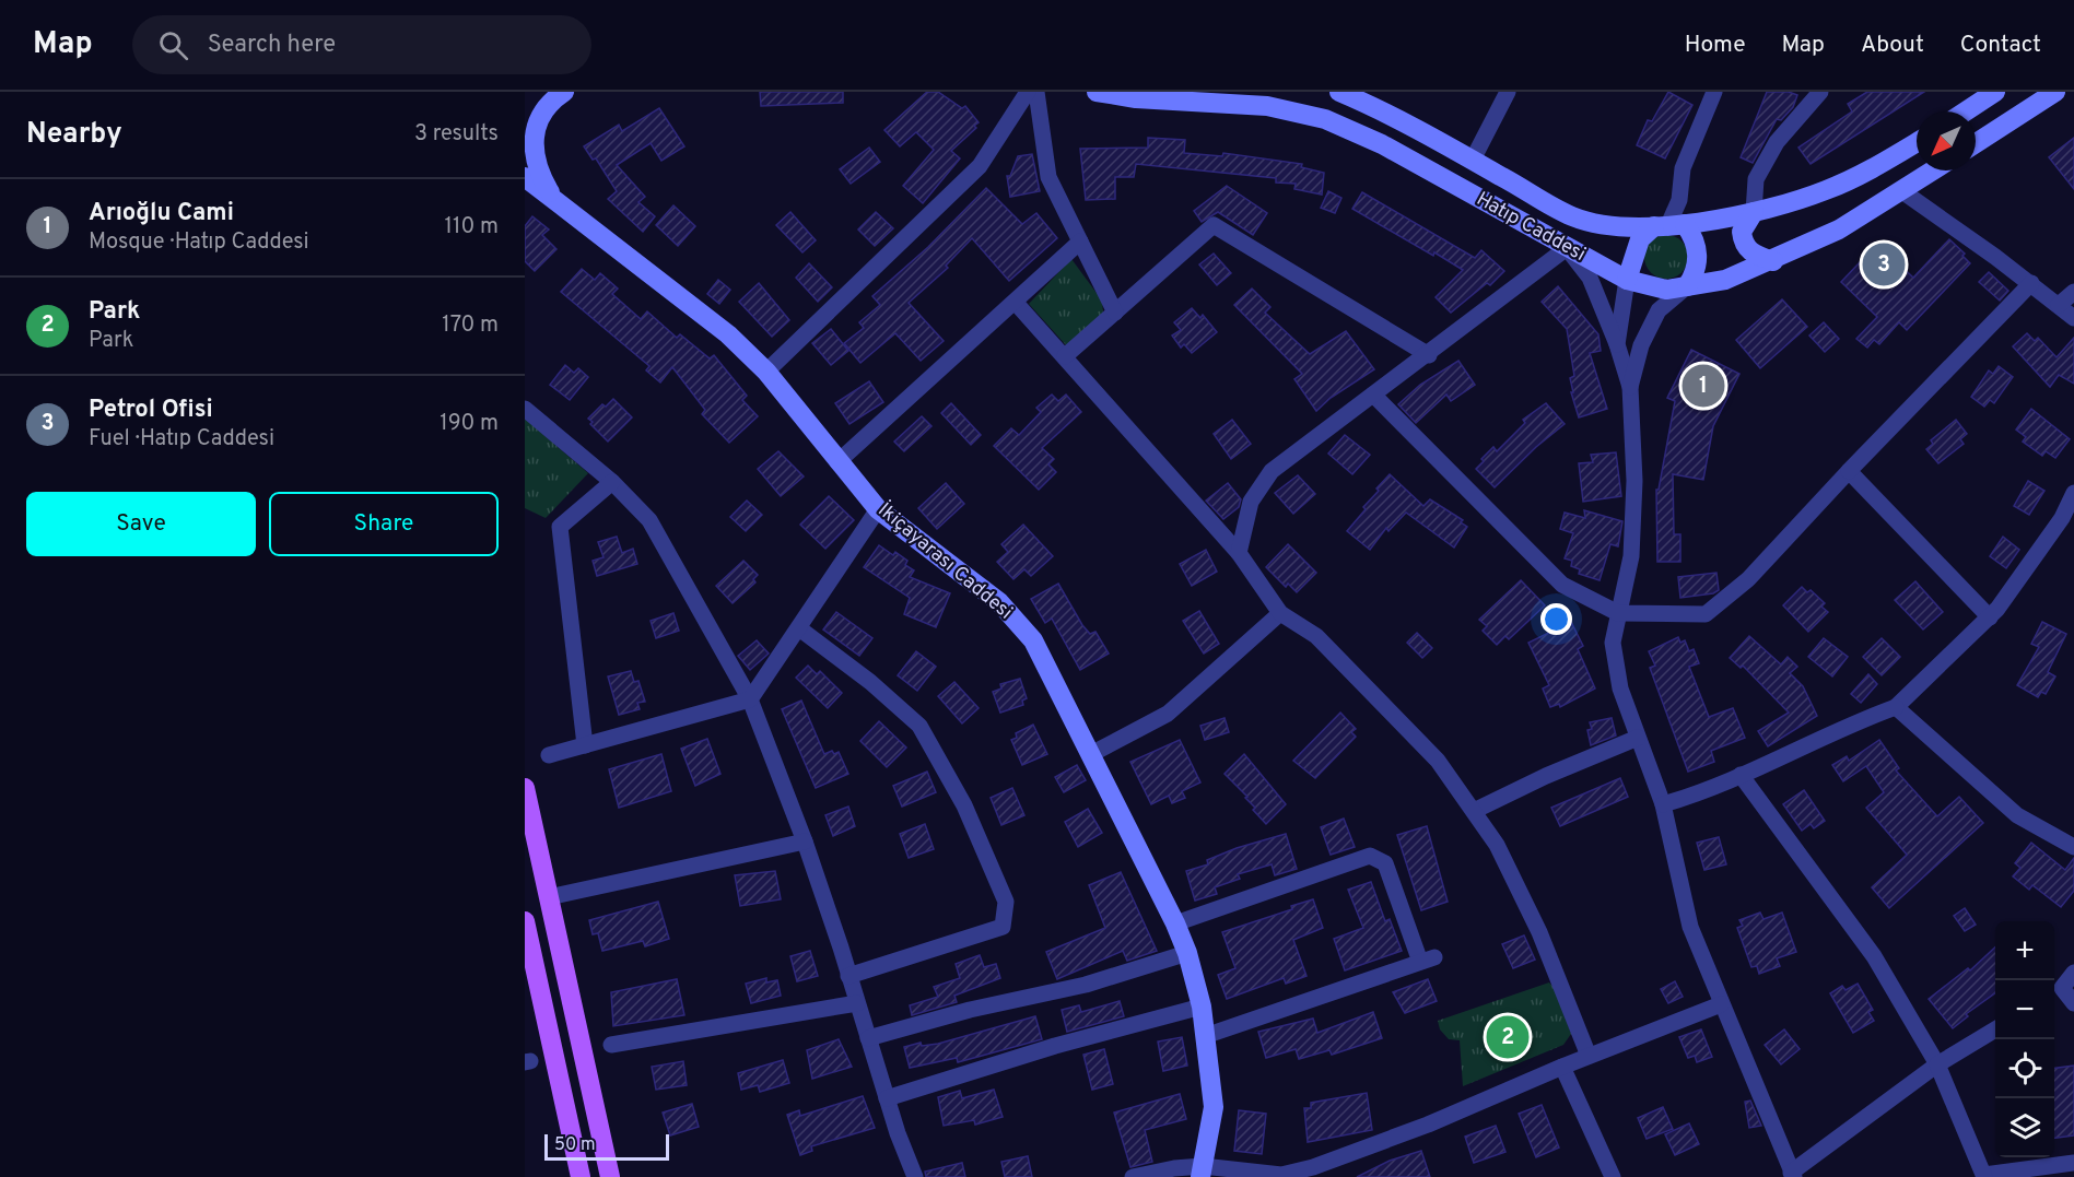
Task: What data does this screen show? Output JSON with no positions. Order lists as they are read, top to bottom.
{
  "streets": {
    "main road": ["Hatıp Caddesi", "İkiçayarası Caddesi"]
  },
  "scale_bar": "50 m",
  "north": "bottom left",
  "page": {
    "header": "Map",
    "search": "Search here",
    "nav": [
      "Home",
      "Map",
      "About",
      "Contact"
    ],
    "heading": ["Nearby", "3 results"],
    "list": [
      {
        "mark": "1",
        "name": "Arıoğlu Cami",
        "note": "Mosque · Hatıp Caddesi",
        "value": "110 m"
      },
      {
        "mark": "2",
        "name": "Park",
        "note": "Park",
        "value": "170 m"
      },
      {
        "mark": "3",
        "name": "Petrol Ofisi",
        "note": "Fuel · Hatıp Caddesi",
        "value": "190 m"
      }
    ],
    "pins": ["3", "1", "2"],
    "buttons": ["Save", "Share"],
    "map_buttons": ["+", "−"],
    "scale": "50 m"
  }
}
